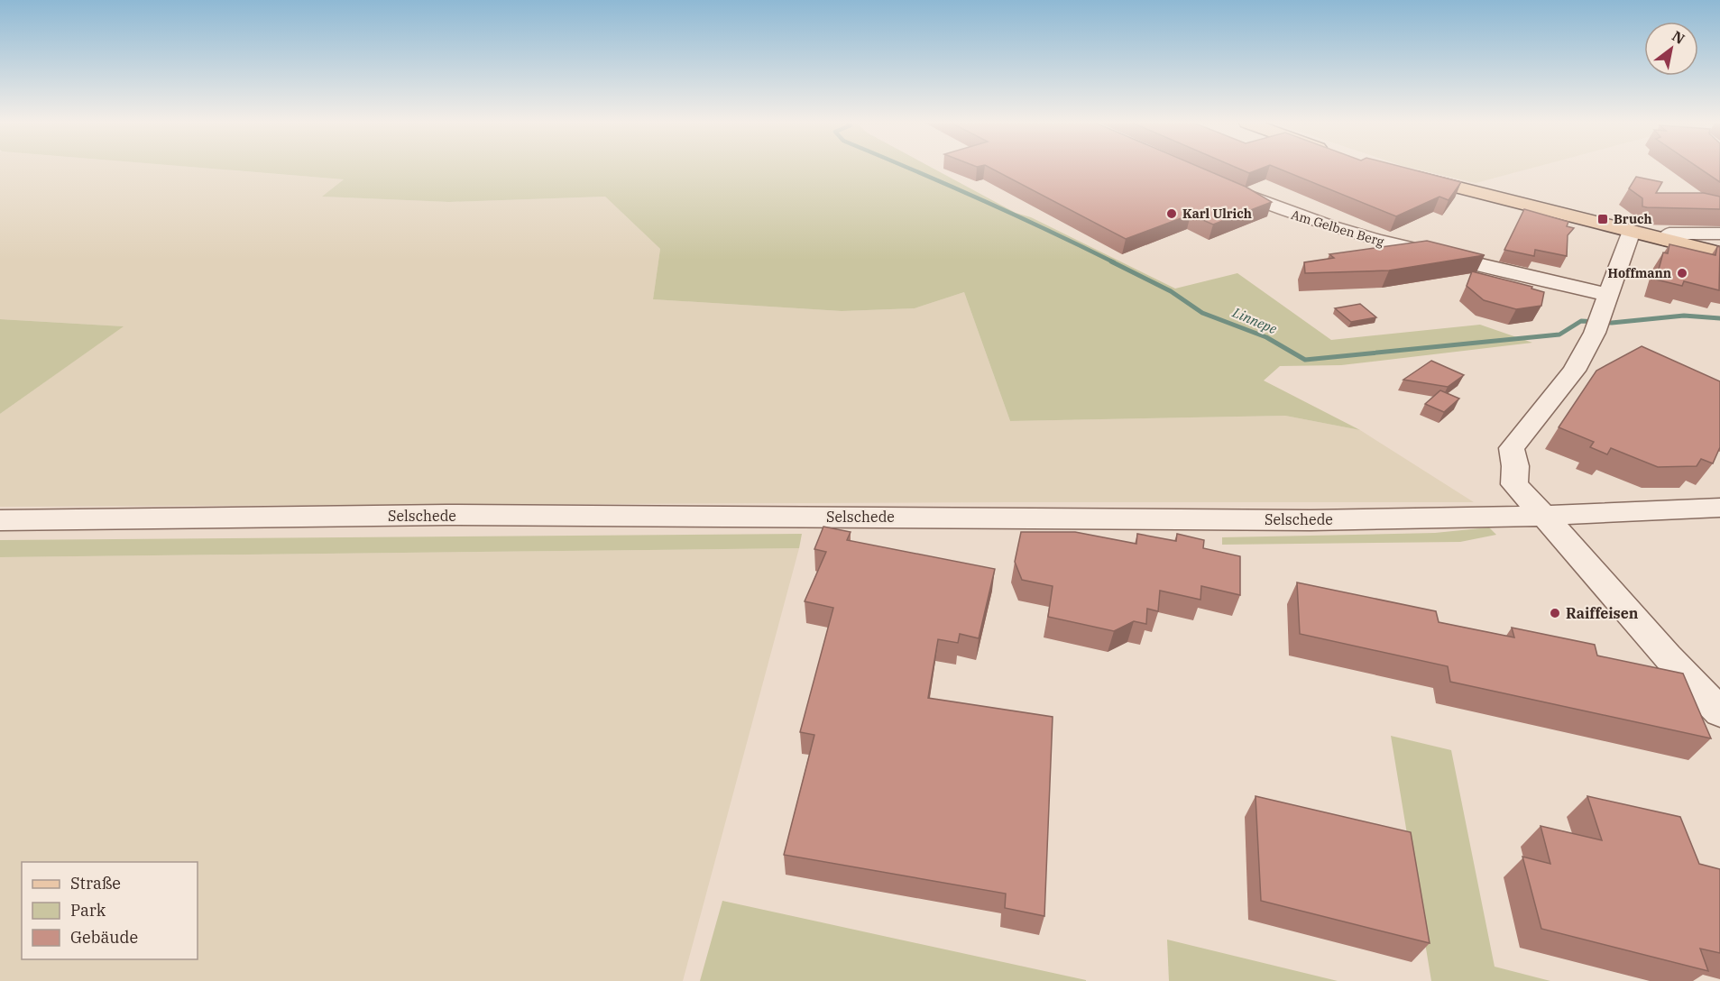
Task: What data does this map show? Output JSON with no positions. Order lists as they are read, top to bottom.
{
  "streets": {
    "street": ["Am Gelben Berg", "Selschede"]
  },
  "water": ["Linnepe"],
  "places": {
    "other": ["Karl Ulrich", "Hoffmann", "Raiffeisen"],
    "transit": ["Bruch"]
  },
  "legend": ["Straße", "Park", "Gebäude"],
  "north": "top right"
}
